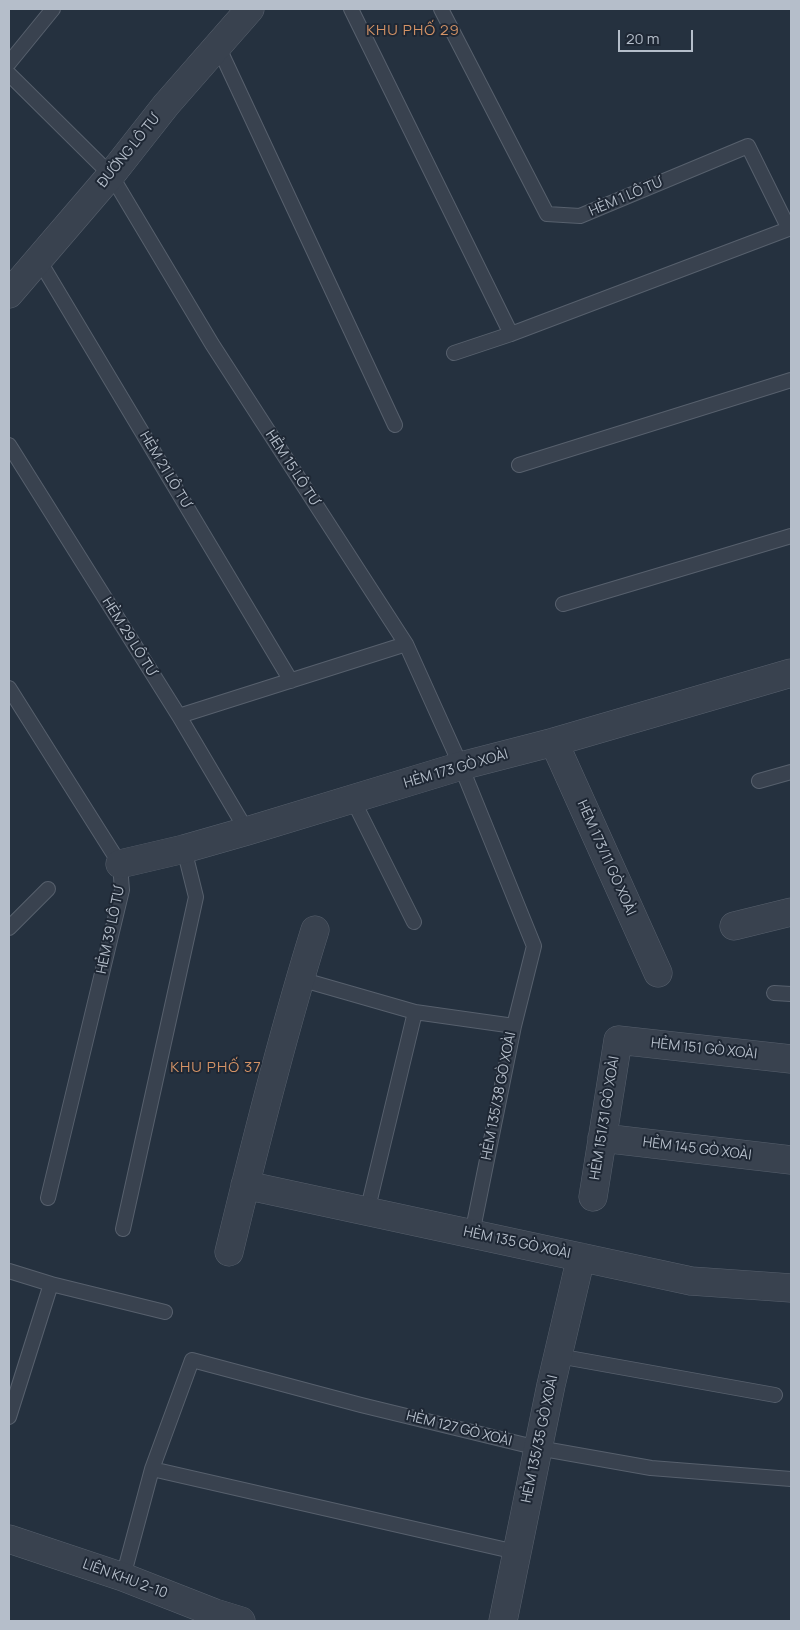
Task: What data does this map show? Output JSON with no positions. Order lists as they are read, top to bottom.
{
  "streets": {
    "street": [
      "ĐƯỜNG LÔ TƯ",
      "HẺM 173 GÒ XOÀI",
      "HẺM 173/11 GÒ XOÀI",
      "HẺM 151 GÒ XOÀI",
      "HẺM 151/31 GÒ XOÀI",
      "HẺM 145 GÒ XOÀI",
      "HẺM 135 GÒ XOÀI",
      "HẺM 135/35 GÒ XOÀI",
      "LIÊN KHU 2-10"
    ],
    "lane": [
      "HẺM 1 LÔ TƯ",
      "HẺM 15 LÔ TƯ",
      "HẺM 21 LÔ TƯ",
      "HẺM 29 LÔ TƯ",
      "HẺM 39 LÔ TƯ",
      "HẺM 135/38 GÒ XOÀI",
      "HẺM 127 GÒ XOÀI"
    ]
  },
  "crossings": [
    ["ĐƯỜNG LÔ TƯ", "HẺM 15 LÔ TƯ"],
    ["ĐƯỜNG LÔ TƯ", "HẺM 21 LÔ TƯ"],
    ["HẺM 15 LÔ TƯ", "HẺM 173 GÒ XOÀI"],
    ["HẺM 15 LÔ TƯ", "HẺM 135/38 GÒ XOÀI"],
    ["HẺM 29 LÔ TƯ", "HẺM 173 GÒ XOÀI"],
    ["HẺM 173 GÒ XOÀI", "HẺM 173/11 GÒ XOÀI"],
    ["HẺM 173 GÒ XOÀI", "HẺM 39 LÔ TƯ"],
    ["HẺM 151 GÒ XOÀI", "HẺM 151/31 GÒ XOÀI"],
    ["HẺM 135/38 GÒ XOÀI", "HẺM 135 GÒ XOÀI"],
    ["HẺM 151/31 GÒ XOÀI", "HẺM 145 GÒ XOÀI"],
    ["HẺM 135 GÒ XOÀI", "HẺM 135/35 GÒ XOÀI"],
    ["HẺM 127 GÒ XOÀI", "HẺM 135/35 GÒ XOÀI"]
  ],
  "districts": ["KHU PHỐ 29", "KHU PHỐ 37"],
  "scale_bar": "20 m"
}
